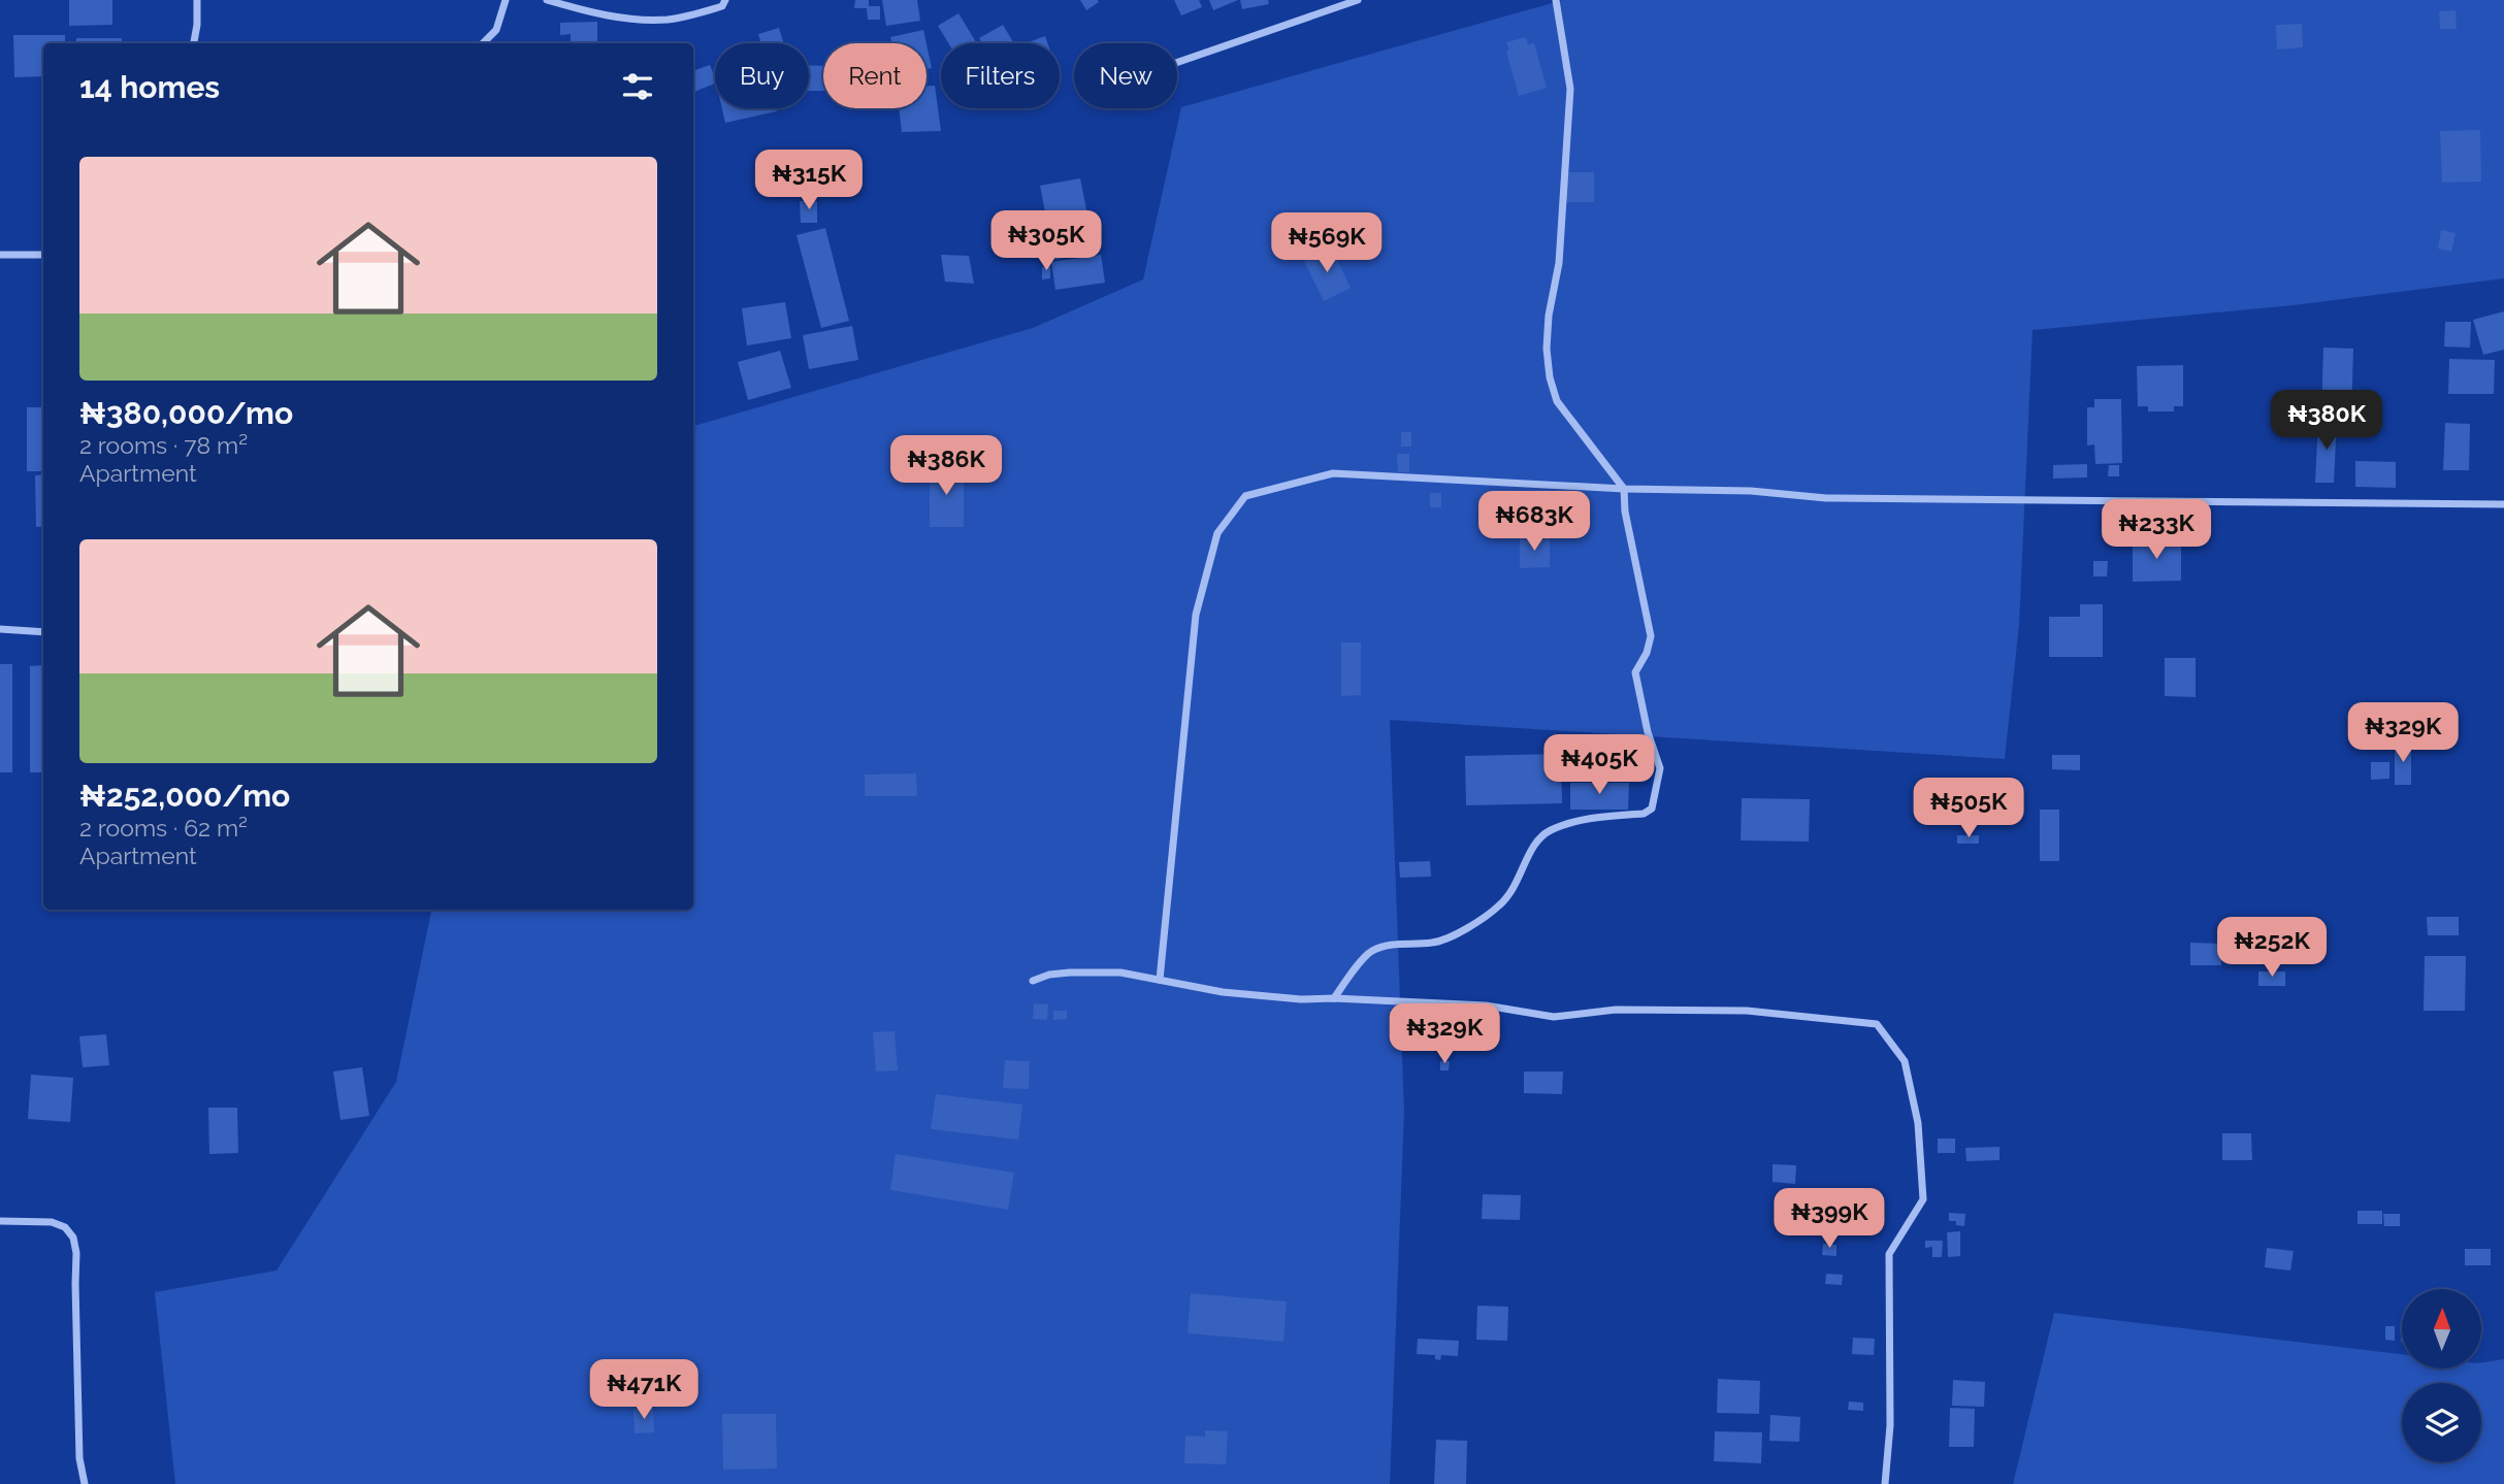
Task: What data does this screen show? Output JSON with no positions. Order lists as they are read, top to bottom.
{
  "north": "top",
  "page": {
    "chip": [
      "Buy",
      "Rent",
      "Filters",
      "New"
    ],
    "heading": "14 homes",
    "list": [
      {
        "name": "₦380,000/mo",
        "note": "2 rooms · 78 m² · Apartment"
      },
      {
        "name": "₦252,000/mo",
        "note": "2 rooms · 62 m² · Apartment"
      }
    ],
    "price": [
      "₦315K",
      "₦305K",
      "₦569K",
      "₦380K",
      "₦386K",
      "₦683K",
      "₦233K",
      "₦329K",
      "₦405K",
      "₦505K",
      "₦252K",
      "₦329K",
      "₦399K",
      "₦471K"
    ]
  }
}
